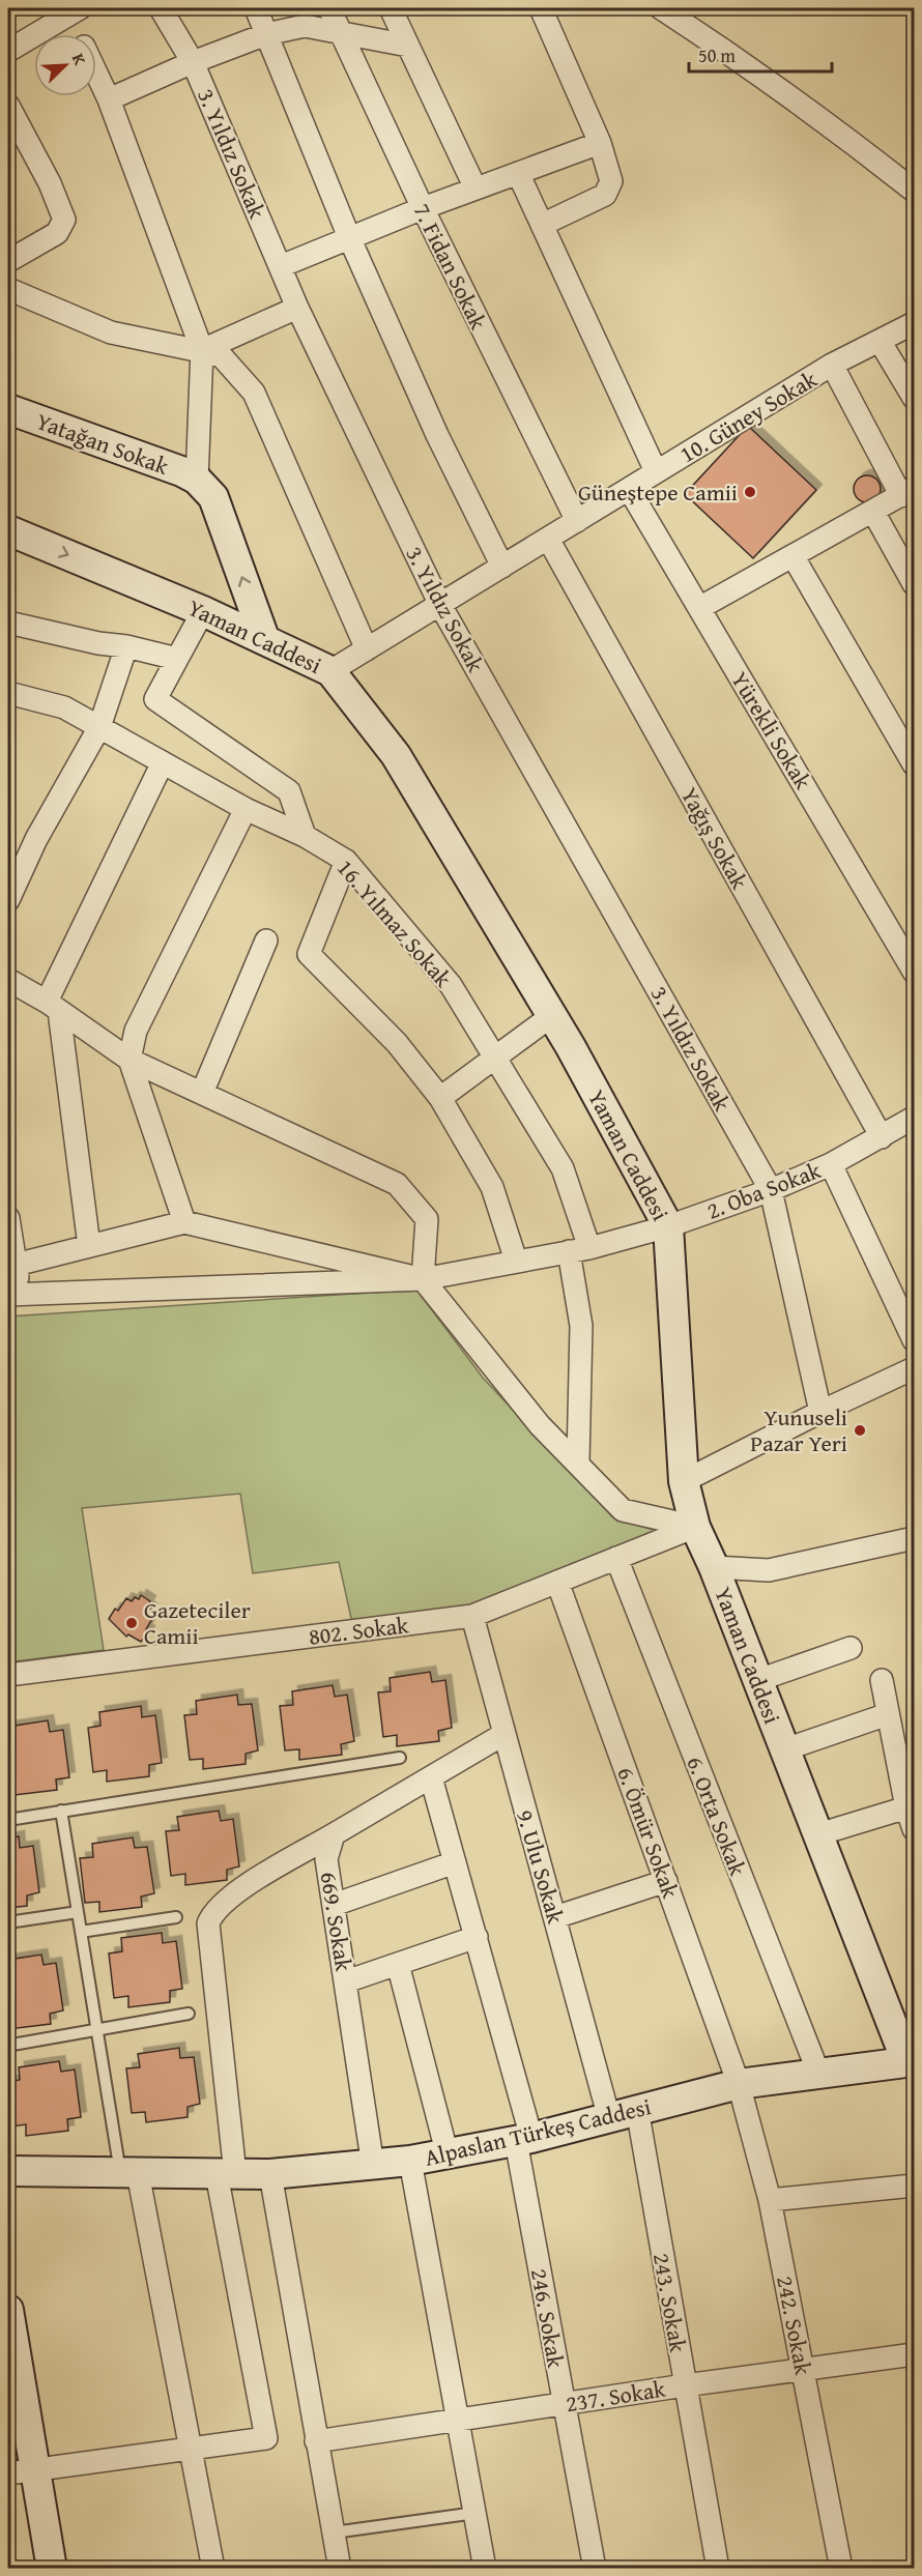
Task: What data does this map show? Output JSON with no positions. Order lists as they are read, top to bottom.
{
  "streets": {
    "main road": ["Yatağan Sokak", "Yaman Caddesi", "Alpaslan Türkeş Caddesi"],
    "street": [
      "3. Yıldız Sokak",
      "7. Fidan Sokak",
      "10. Güney Sokak",
      "Yürekli Sokak",
      "Yağış Sokak",
      "16. Yılmaz Sokak",
      "2. Oba Sokak",
      "802. Sokak",
      "6. Orta Sokak",
      "6. Ömür Sokak",
      "9. Ulu Sokak",
      "669. Sokak",
      "243. Sokak",
      "246. Sokak",
      "242. Sokak",
      "237. Sokak"
    ]
  },
  "crossings": [
    ["3. Yıldız Sokak", "10. Güney Sokak"],
    ["3. Yıldız Sokak", "2. Oba Sokak"],
    ["7. Fidan Sokak", "10. Güney Sokak"],
    ["10. Güney Sokak", "Yaman Caddesi"],
    ["10. Güney Sokak", "Yürekli Sokak"],
    ["10. Güney Sokak", "Yağış Sokak"],
    ["Yaman Caddesi", "2. Oba Sokak"],
    ["Yaman Caddesi", "802. Sokak"],
    ["Yaman Caddesi", "Alpaslan Türkeş Caddesi"],
    ["Yağış Sokak", "2. Oba Sokak"],
    ["16. Yılmaz Sokak", "2. Oba Sokak"],
    ["802. Sokak", "6. Orta Sokak"],
    ["802. Sokak", "6. Ömür Sokak"],
    ["802. Sokak", "9. Ulu Sokak"],
    ["6. Orta Sokak", "Alpaslan Türkeş Caddesi"],
    ["6. Ömür Sokak", "Alpaslan Türkeş Caddesi"],
    ["6. Ömür Sokak", "242. Sokak"],
    ["9. Ulu Sokak", "Alpaslan Türkeş Caddesi"],
    ["669. Sokak", "Alpaslan Türkeş Caddesi"],
    ["Alpaslan Türkeş Caddesi", "243. Sokak"],
    ["Alpaslan Türkeş Caddesi", "246. Sokak"],
    ["Alpaslan Türkeş Caddesi", "242. Sokak"],
    ["243. Sokak", "237. Sokak"],
    ["246. Sokak", "237. Sokak"],
    ["242. Sokak", "237. Sokak"]
  ],
  "places": ["Güneştepe Camii", "Yunuseli Pazar Yeri", "Gazeteciler Camii"],
  "scale_bar": "50 m",
  "north": "top right"
}
